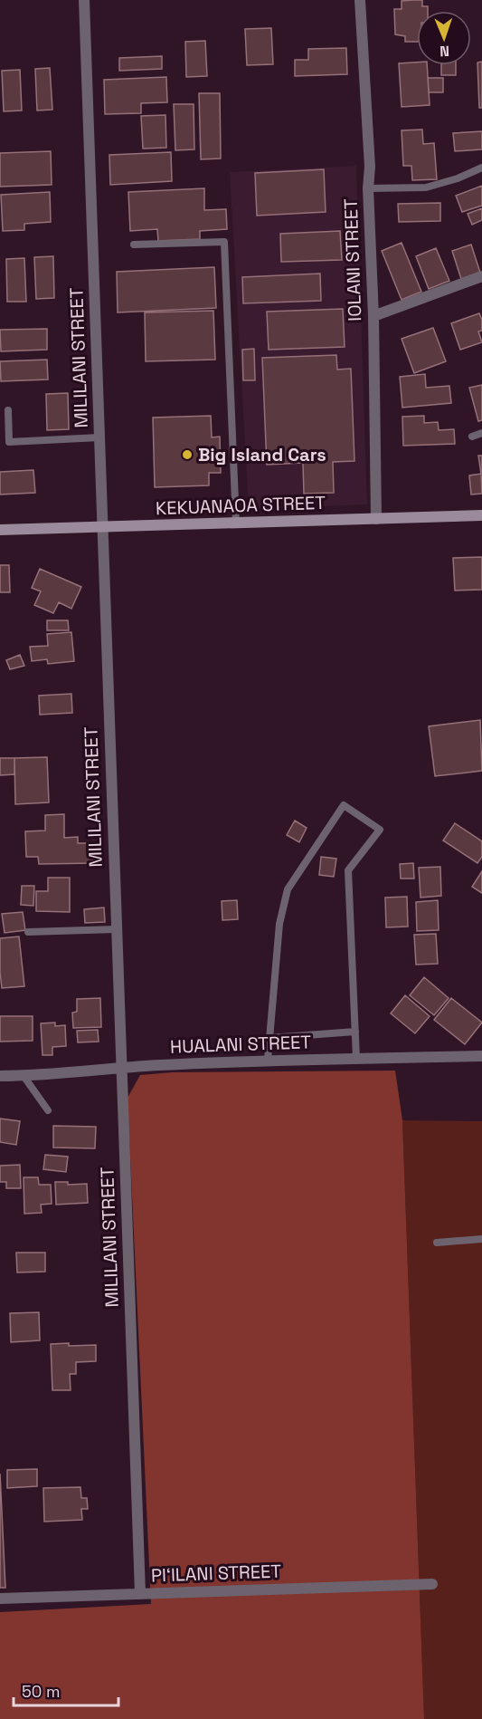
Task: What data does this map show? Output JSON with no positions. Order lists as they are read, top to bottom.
{
  "streets": {
    "street": [
      "IOLANI STREET",
      "MILILANI STREET",
      "KEKUANAOA STREET",
      "HUALANI STREET",
      "PI‘ILANI STREET"
    ]
  },
  "crossings": [
    ["IOLANI STREET", "KEKUANAOA STREET"],
    ["MILILANI STREET", "KEKUANAOA STREET"],
    ["MILILANI STREET", "HUALANI STREET"],
    ["MILILANI STREET", "PI‘ILANI STREET"]
  ],
  "places": ["Big Island Cars"],
  "scale_bar": "50 m",
  "north": "bottom"
}
